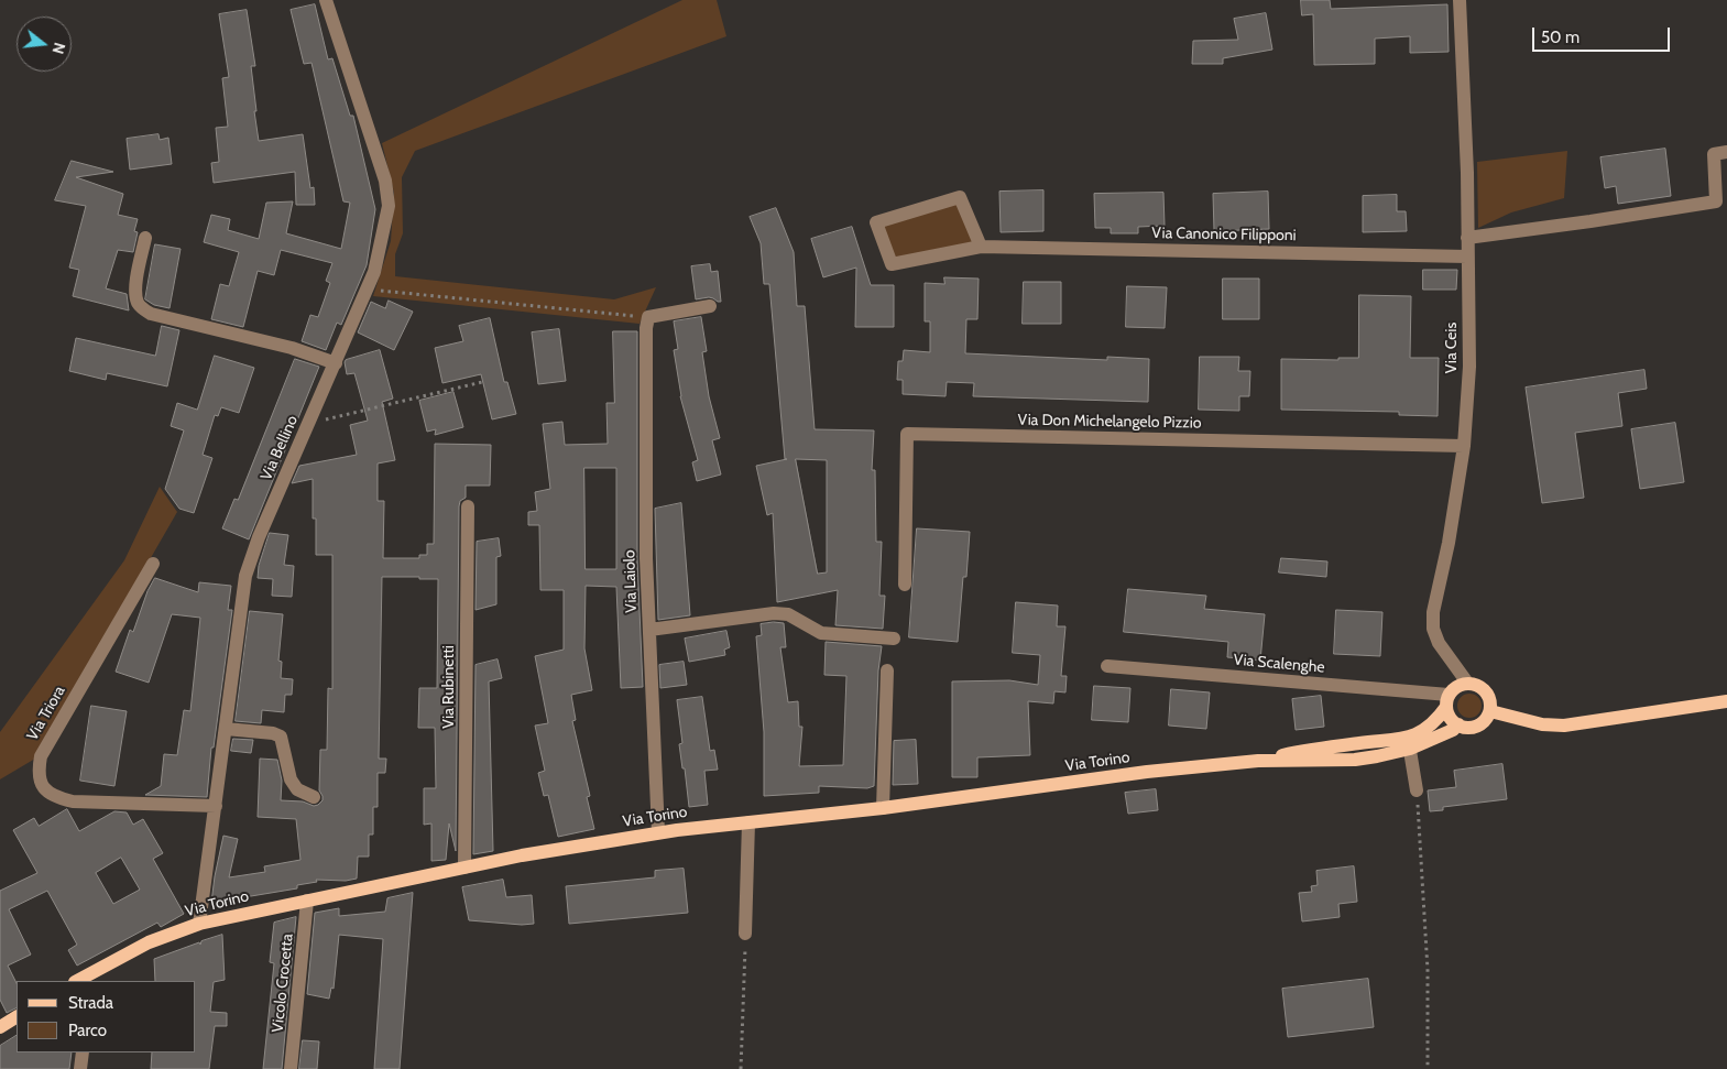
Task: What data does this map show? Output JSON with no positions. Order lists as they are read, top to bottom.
{
  "streets": {
    "main road": ["Via Torino"],
    "street": [
      "Via Canonico Filipponi",
      "Via Ceis",
      "Via Don Michelangelo Pizzio",
      "Via Bellino",
      "Via Laiolo",
      "Via Scalenghe",
      "Via Rubinetti",
      "Via Triora",
      "Vicolo Crocetta"
    ]
  },
  "crossings": [
    ["Via Canonico Filipponi", "Via Ceis"],
    ["Via Ceis", "Via Don Michelangelo Pizzio"],
    ["Via Ceis", "Via Scalenghe"],
    ["Via Ceis", "Via Torino"],
    ["Via Bellino", "Via Triora"],
    ["Via Bellino", "Via Torino"],
    ["Via Laiolo", "Via Torino"],
    ["Via Scalenghe", "Via Torino"],
    ["Via Rubinetti", "Via Torino"],
    ["Via Torino", "Vicolo Crocetta"]
  ],
  "legend": ["Strada", "Parco"],
  "scale_bar": "50 m",
  "north": "right"
}
